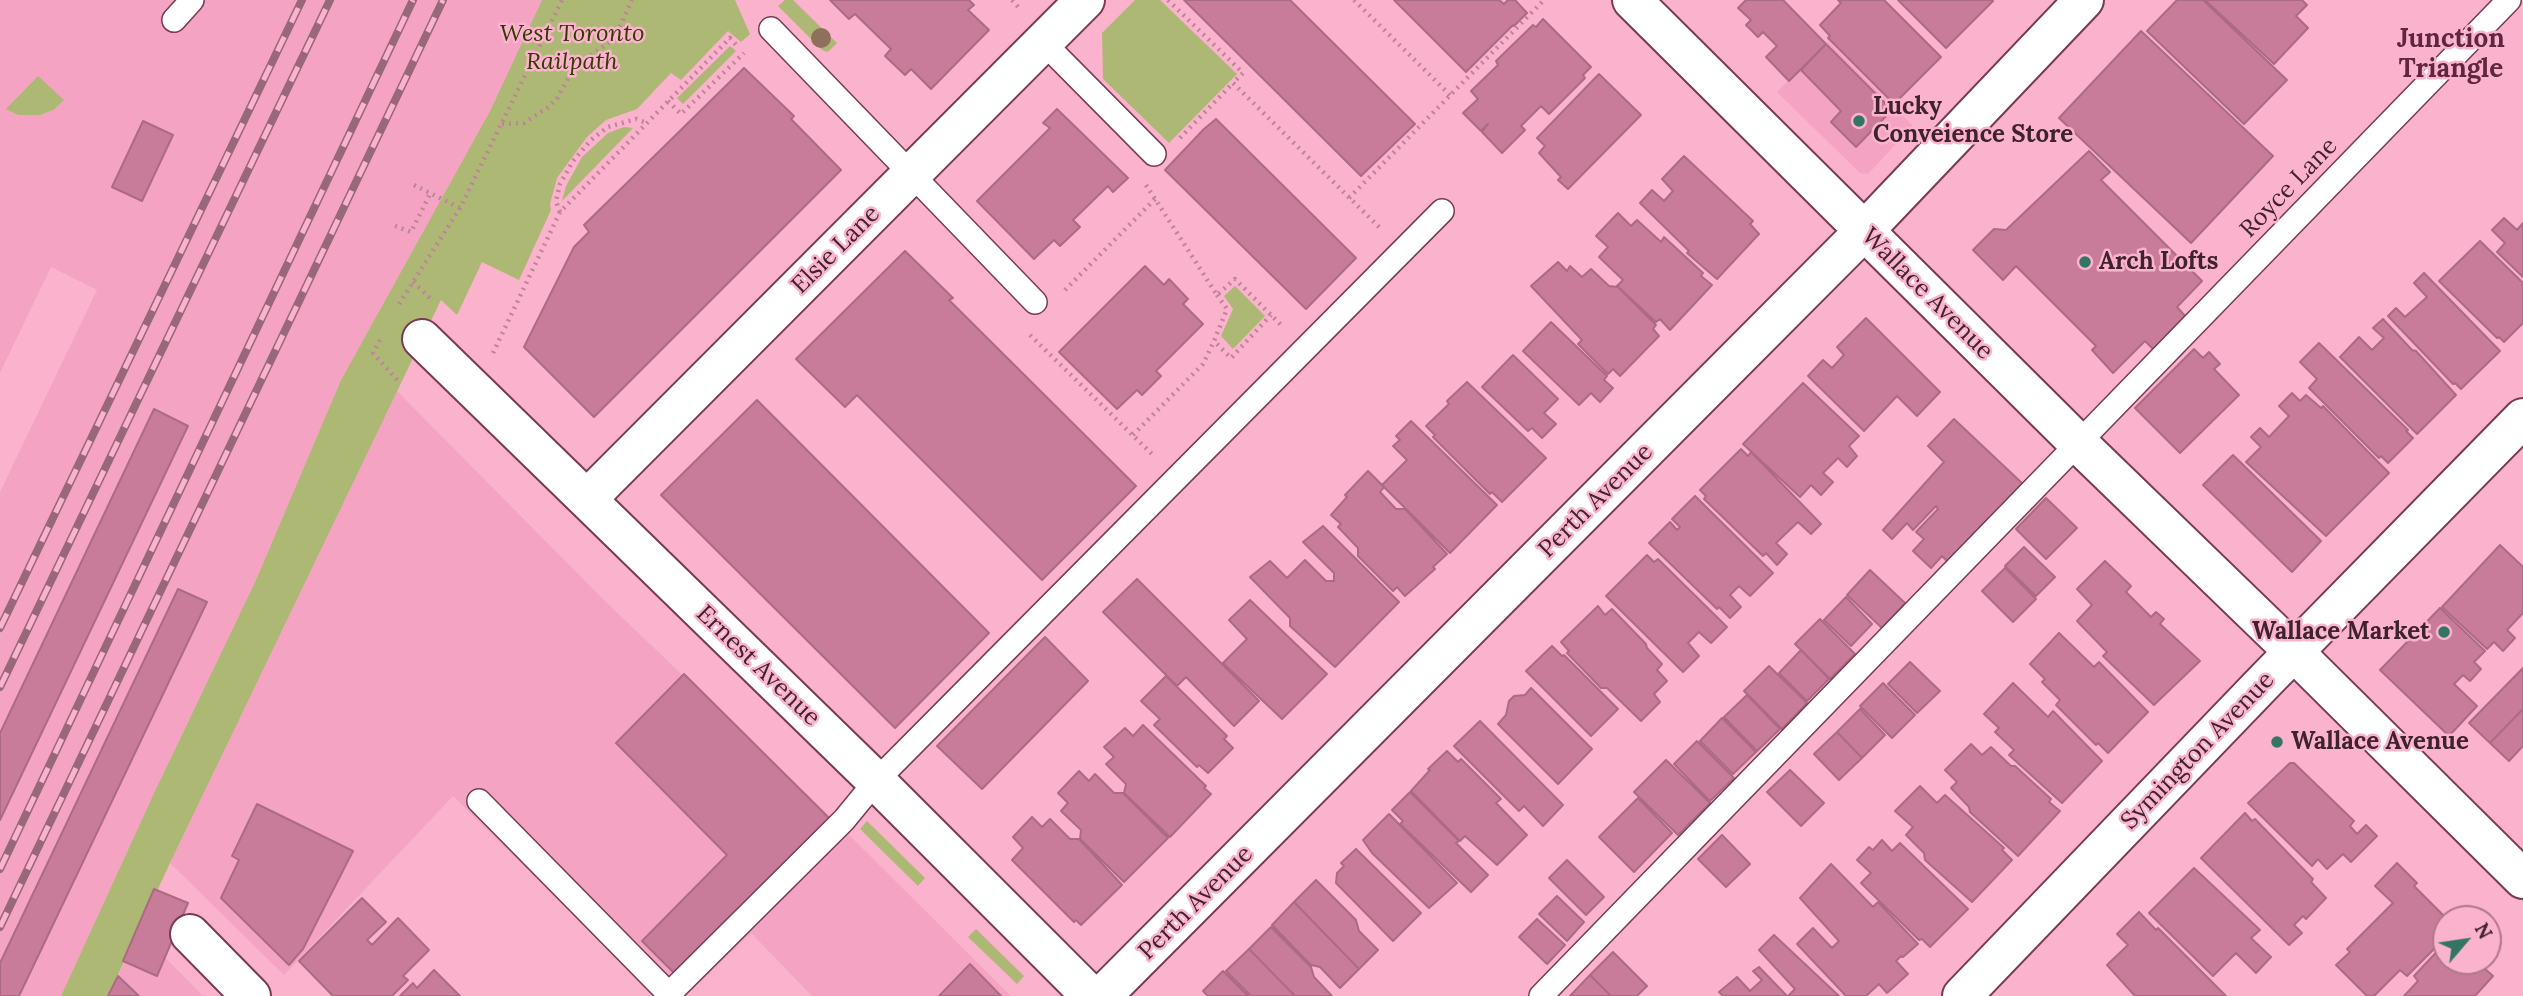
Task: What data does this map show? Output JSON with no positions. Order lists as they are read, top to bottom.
{
  "streets": {
    "street": [
      "Elsie Lane",
      "Wallace Avenue",
      "Perth Avenue",
      "Ernest Avenue",
      "Symington Avenue"
    ],
    "lane": ["Royce Lane"]
  },
  "crossings": [
    ["Royce Lane", "Wallace Avenue"],
    ["Elsie Lane", "Ernest Avenue"],
    ["Wallace Avenue", "Perth Avenue"],
    ["Wallace Avenue", "Symington Avenue"]
  ],
  "districts": ["Junction Triangle"],
  "parks": ["West Toronto Railpath"],
  "places": [
    "Lucky Conveience Store",
    "Arch Lofts",
    "Wallace Market",
    "Wallace Avenue"
  ],
  "north": "top right"
}
